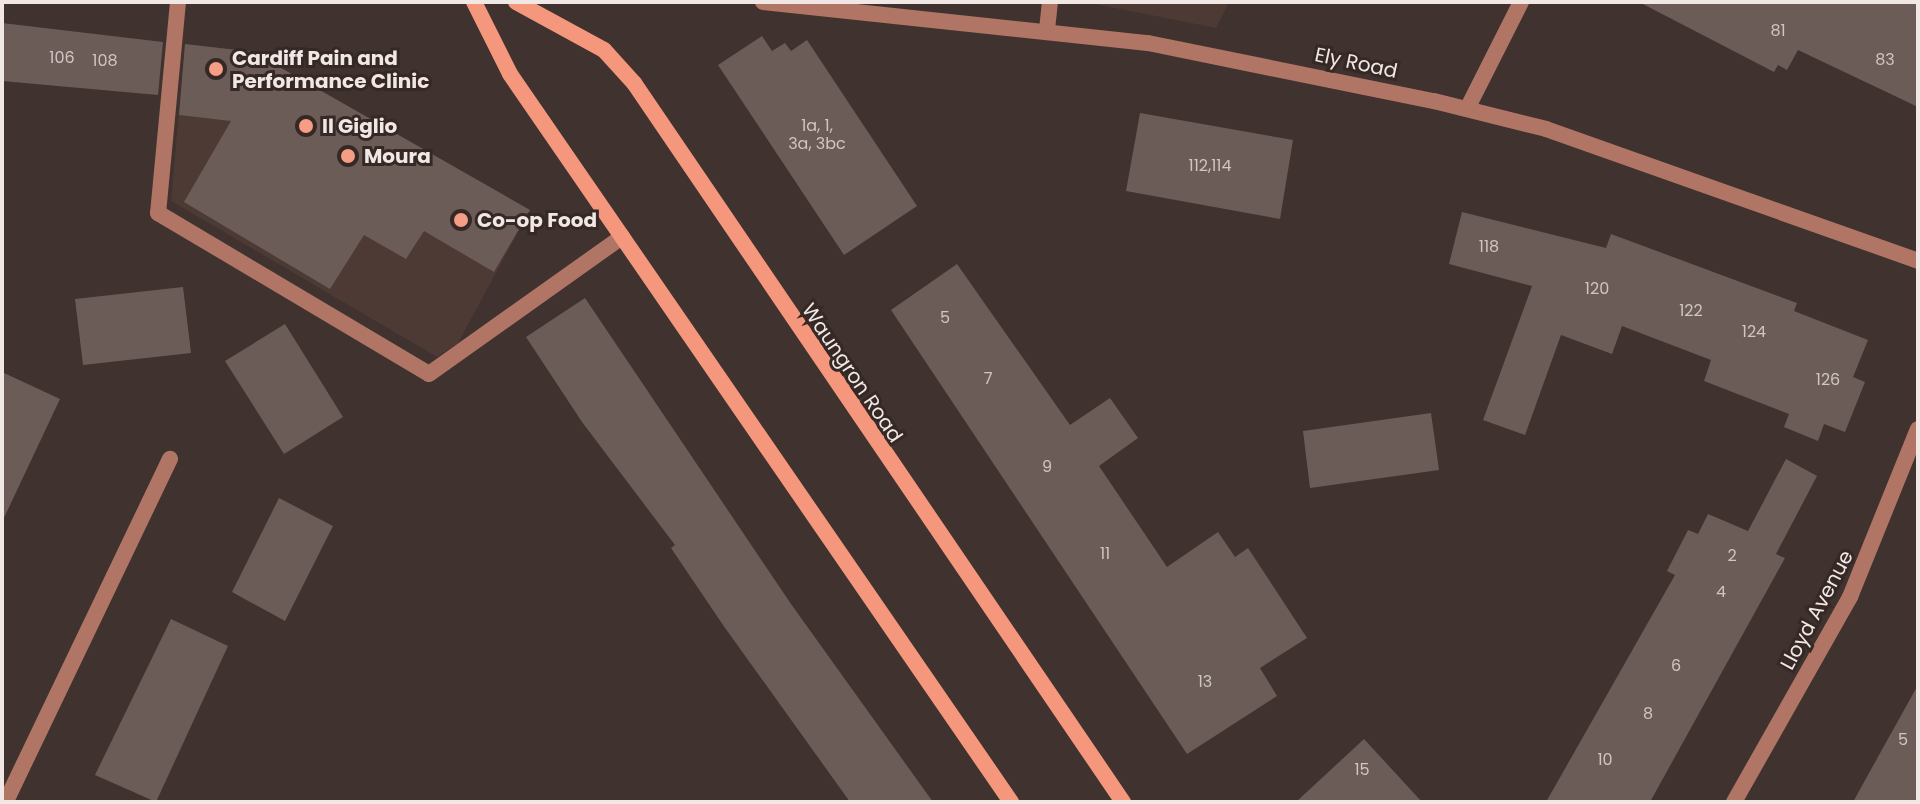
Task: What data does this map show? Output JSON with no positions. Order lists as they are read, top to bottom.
{
  "streets": {
    "main road": ["Waungron Road"],
    "street": ["Ely Road", "Lloyd Avenue"]
  },
  "places": [
    "Cardiff Pain and Performance Clinic",
    "Il Giglio",
    "Moura",
    "Co-op Food"
  ],
  "house_numbers": [
    "81",
    "106",
    "83",
    "108",
    "1a, 1, 3a, 3bc",
    "112,114",
    "118",
    "120",
    "122",
    "5",
    "124",
    "7",
    "126",
    "9",
    "11",
    "2",
    "4",
    "6",
    "13",
    "8",
    "5",
    "10",
    "15"
  ]
}
